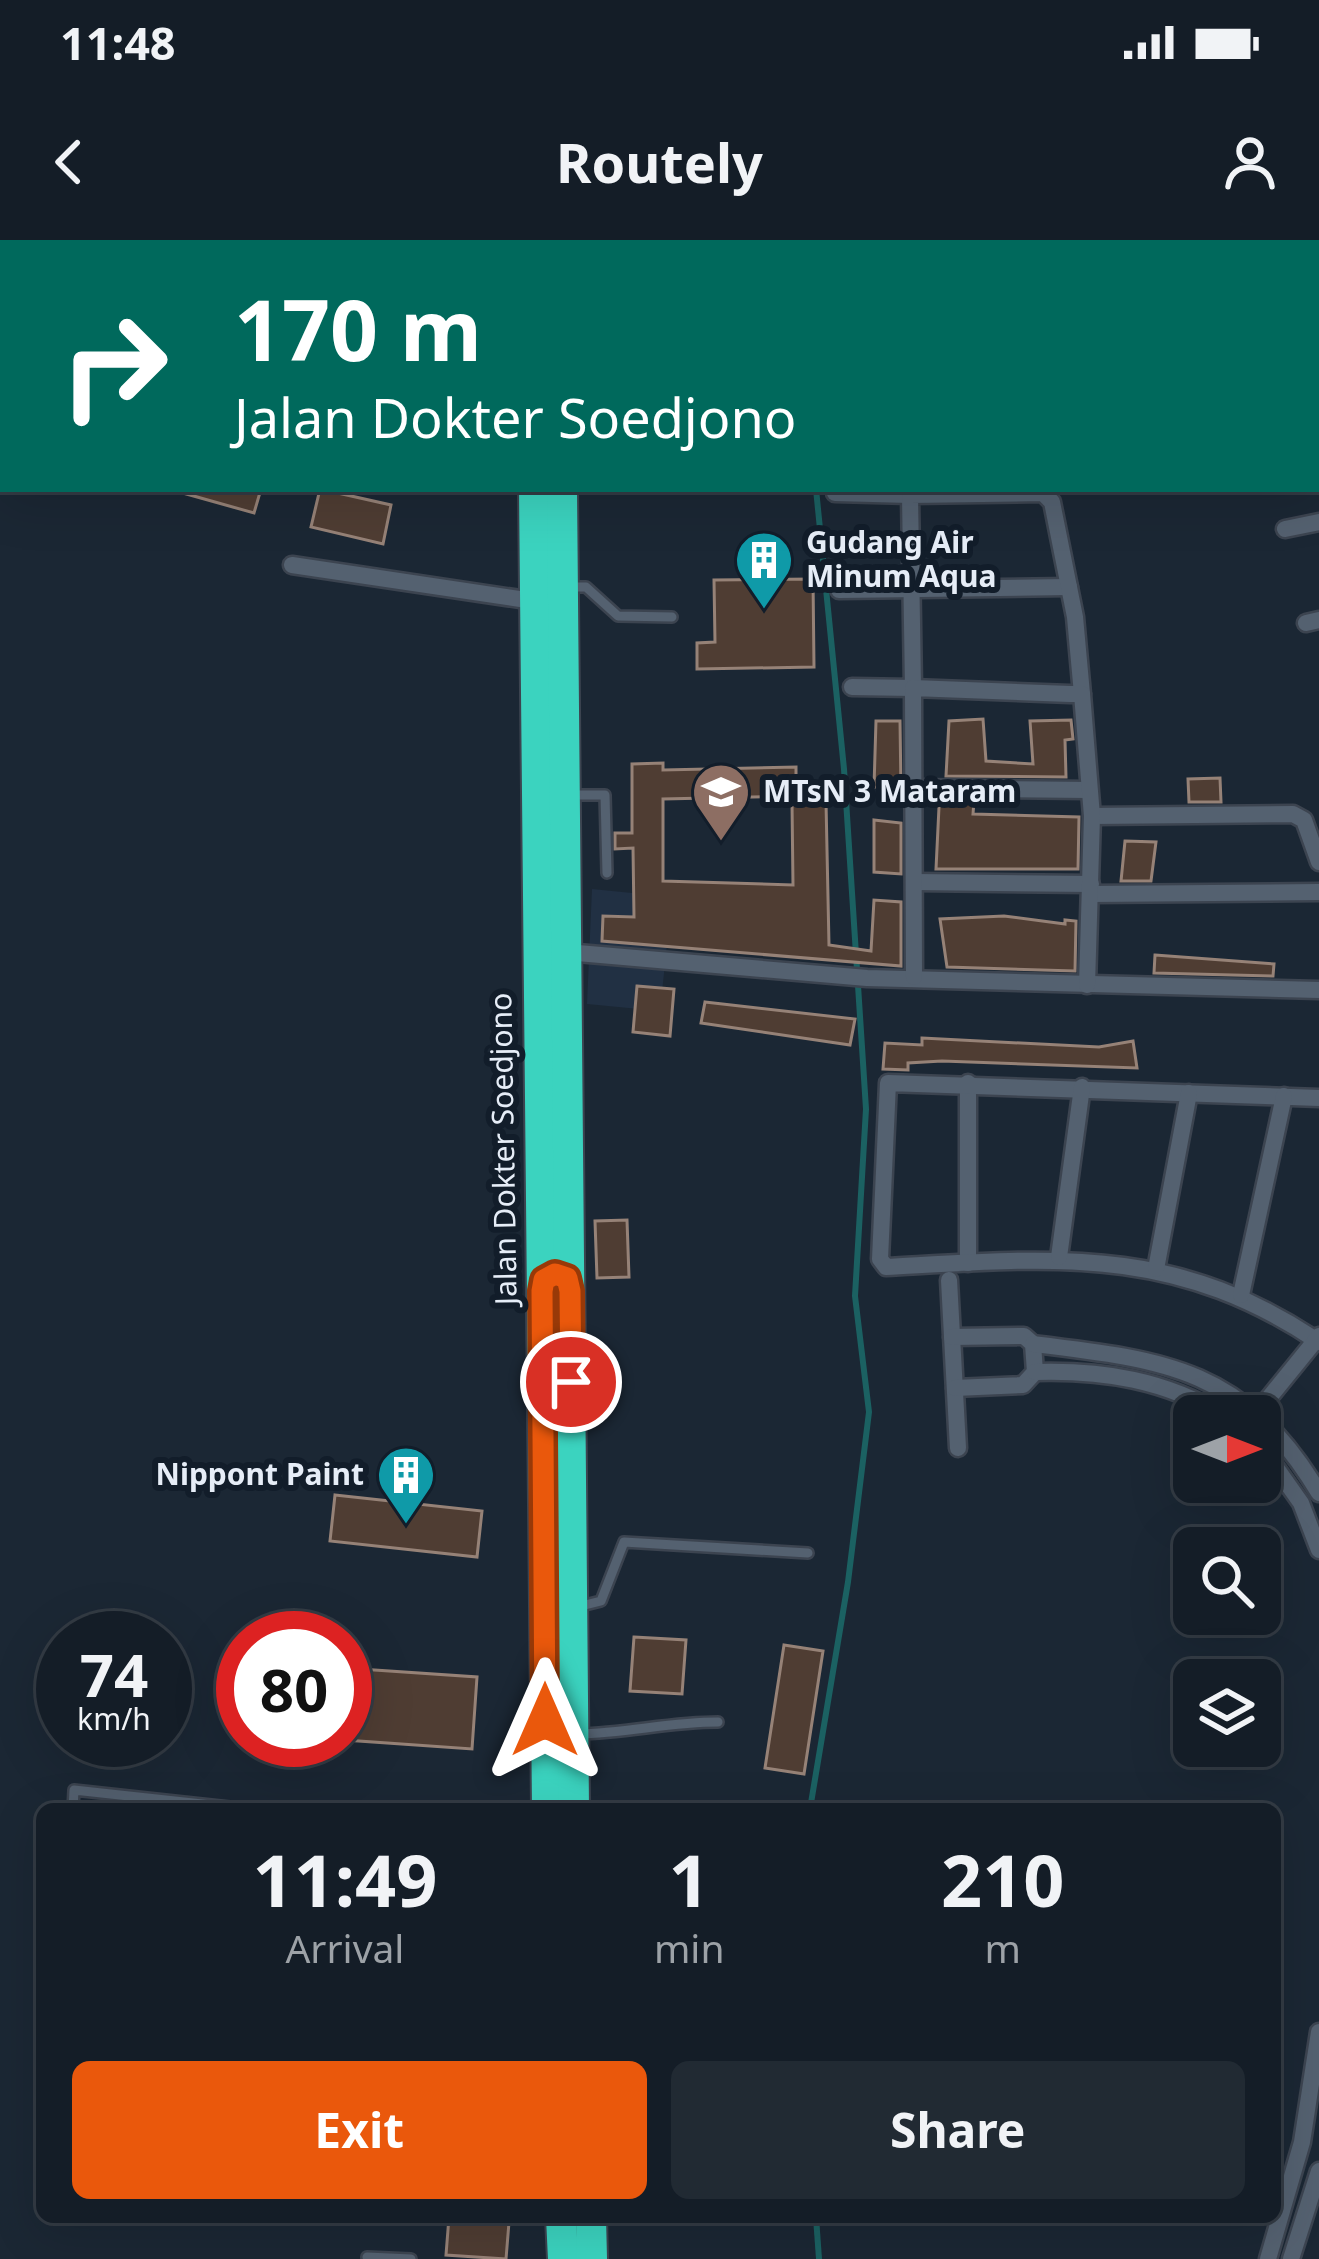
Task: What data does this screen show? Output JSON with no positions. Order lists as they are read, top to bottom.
{
  "streets": {
    "highway": ["Jalan Dokter Soedjono"]
  },
  "places": {
    "building": ["Gudang Air Minum Aqua", "Nippont Paint"],
    "school or university": ["MTsN 3 Mataram"]
  },
  "north": "right",
  "page": {
    "status": "11:48",
    "header": "Routely",
    "turn": ["170 m", "Jalan Dokter Soedjono"],
    "speed": "74 km/h",
    "limit": "80",
    "eta": [
      "11:49",
      "Arrival",
      "1",
      "min",
      "210",
      "m"
    ],
    "buttons": ["Exit", "Share"]
  }
}
